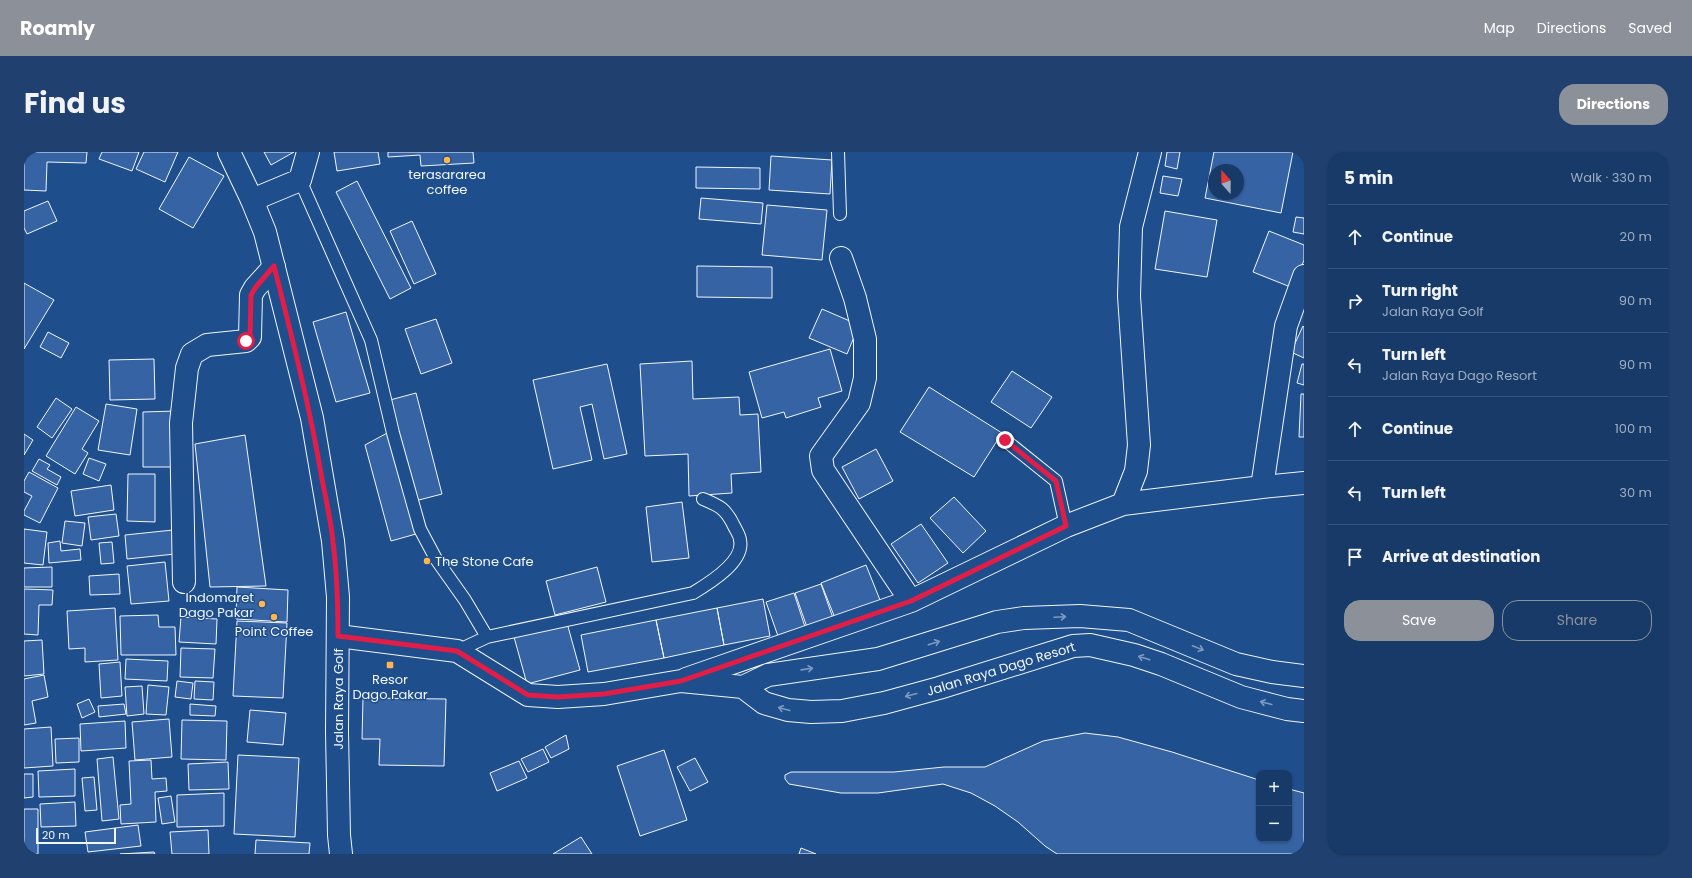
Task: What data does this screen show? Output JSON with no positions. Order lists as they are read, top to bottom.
{
  "streets": {
    "street": ["Jalan Raya Dago Resort", "Jalan Raya Golf"]
  },
  "places": {
    "other": [
      "terasararea coffee",
      "The Stone Cafe",
      "Indomaret Dago Pakar",
      "Point Coffee"
    ],
    "transit": ["Resor Dago Pakar"]
  },
  "scale_bar": "20 m",
  "north": "top",
  "page": {
    "header": "Roamly",
    "nav": ["Map", "Directions", "Saved"],
    "title": "Find us",
    "buttons": [
      "Directions",
      ["Save", "Share"]
    ],
    "heading": ["5 min", "Walk · 330 m"],
    "list": [
      ["Continue", "20 m"],
      ["Turn right", "Jalan Raya Golf", "90 m"],
      ["Turn left", "Jalan Raya Dago Resort", "90 m"],
      ["Continue", "100 m"],
      ["Turn left", "30 m"],
      "Arrive at destination"
    ],
    "map_buttons": ["+", "−"],
    "scale": "20 m"
  }
}
